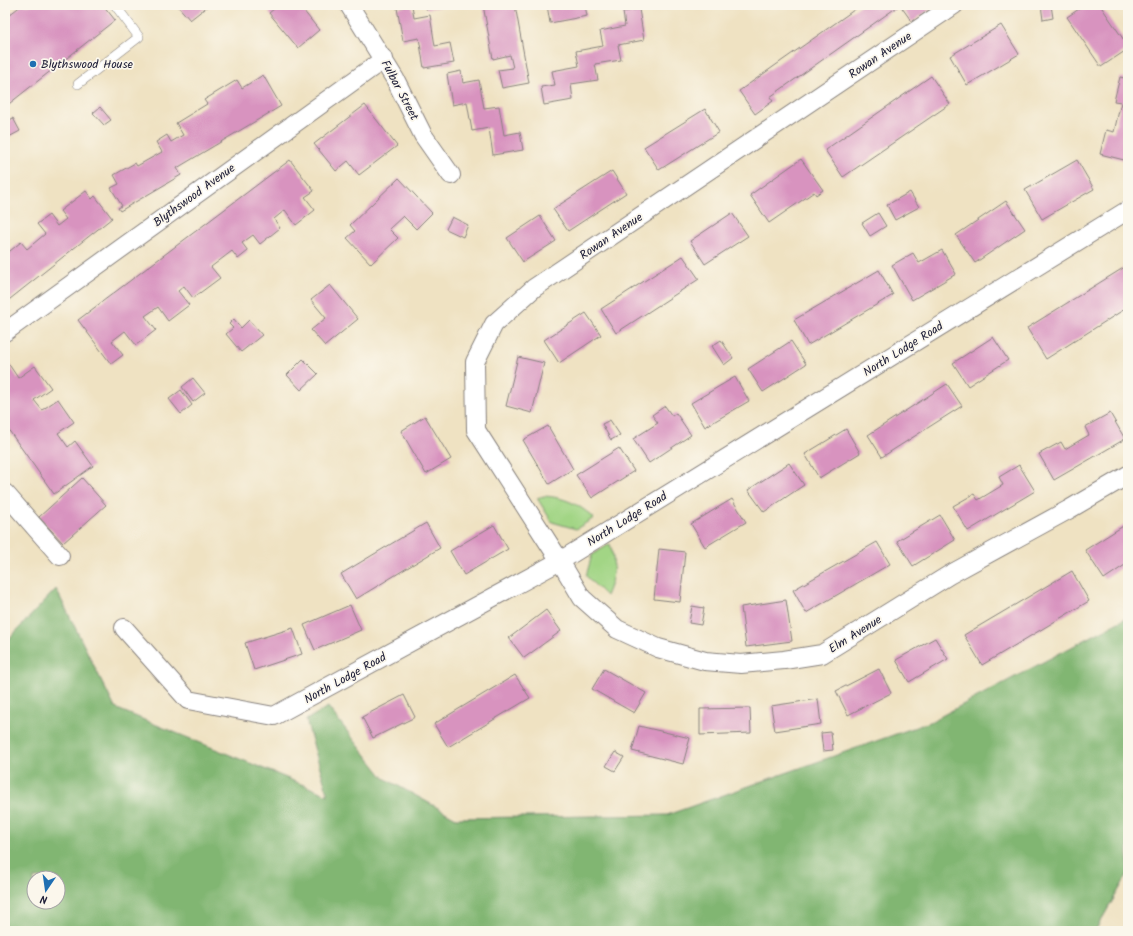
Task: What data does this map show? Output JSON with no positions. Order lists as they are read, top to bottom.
{
  "streets": {
    "street": [
      "Rowan Avenue",
      "Fulbar Street",
      "Blythswood Avenue",
      "North Lodge Road",
      "Elm Avenue"
    ]
  },
  "crossings": [
    ["Rowan Avenue", "North Lodge Road"],
    ["Rowan Avenue", "Elm Avenue"],
    ["Fulbar Street", "Blythswood Avenue"],
    ["North Lodge Road", "Elm Avenue"]
  ],
  "places": ["Blythswood House"],
  "north": "bottom"
}
